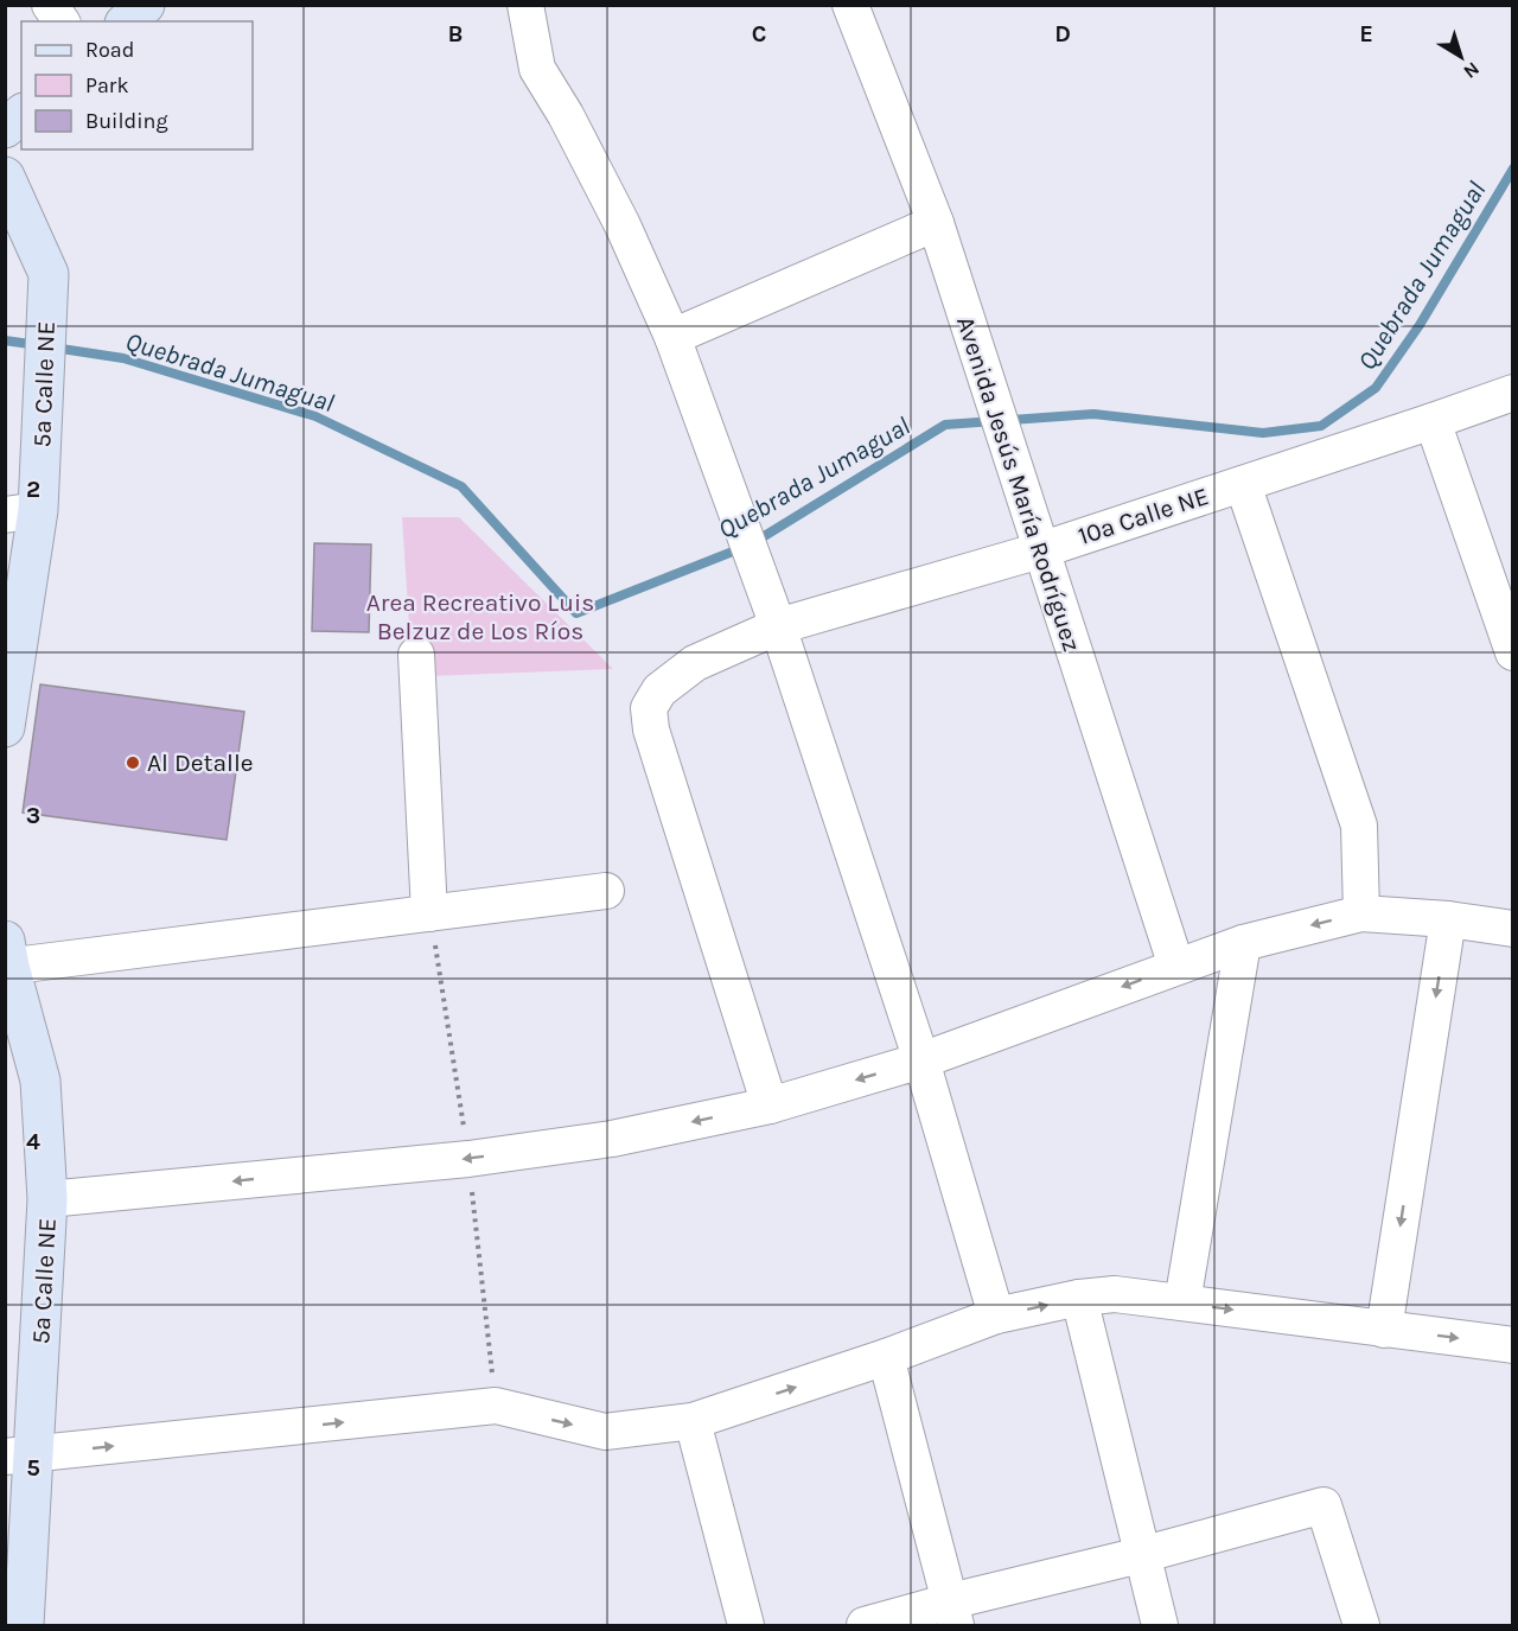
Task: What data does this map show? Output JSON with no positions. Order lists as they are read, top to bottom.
{
  "streets": {
    "street": ["5a Calle NE", "Avenida Jesús María Rodríguez", "10a Calle NE"]
  },
  "crossings": [
    ["Avenida Jesús María Rodríguez", "10a Calle NE"]
  ],
  "water": ["Quebrada Jumagual"],
  "parks": ["Area Recreativo Luis Belzuz de Los Ríos"],
  "places": ["Al Detalle"],
  "legend": ["Road", "Park", "Building"],
  "north": "bottom right",
  "grid": {
    "columns": [
      "B",
      "C",
      "D",
      "E"
    ],
    "rows": [
      "2",
      "3",
      "4",
      "5"
    ]
  }
}
